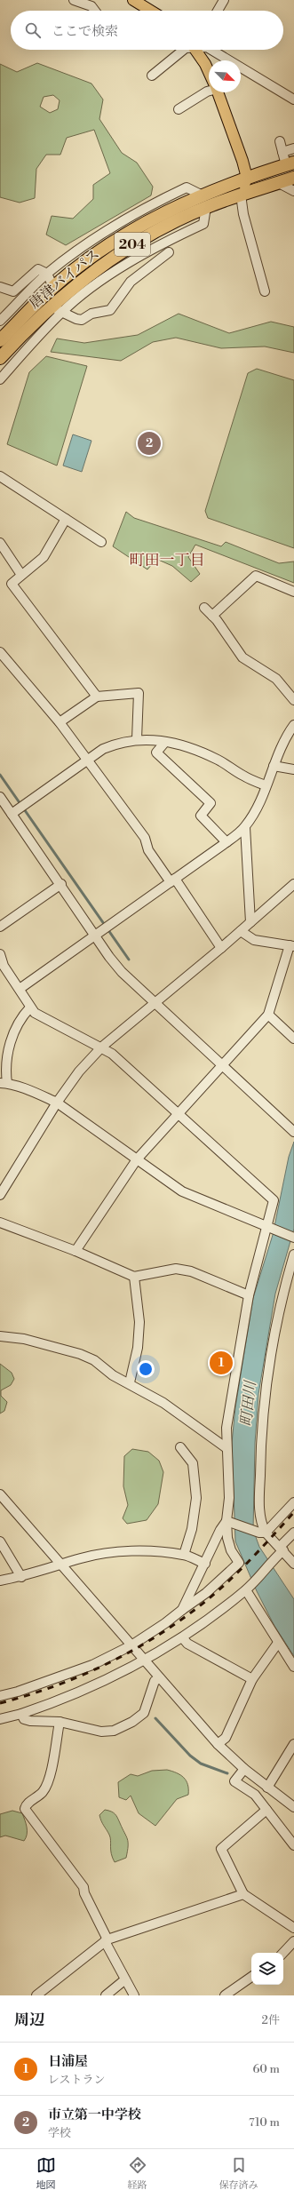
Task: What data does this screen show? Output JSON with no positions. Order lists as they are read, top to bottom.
{
  "streets": {
    "highway": ["204", "唐津バイパス"]
  },
  "districts": ["町田一丁目"],
  "water": ["町田川"],
  "north": "bottom right",
  "page": {
    "search": "ここで検索",
    "pins": ["2", "1"],
    "heading": ["周辺", "2件"],
    "list": [
      {
        "mark": "1",
        "name": "日浦屋",
        "note": "レストラン",
        "value": "60 m"
      },
      {
        "mark": "2",
        "name": "市立第一中学校",
        "note": "学校",
        "value": "710 m"
      }
    ],
    "nav": ["地図", "経路", "保存済み"]
  }
}
